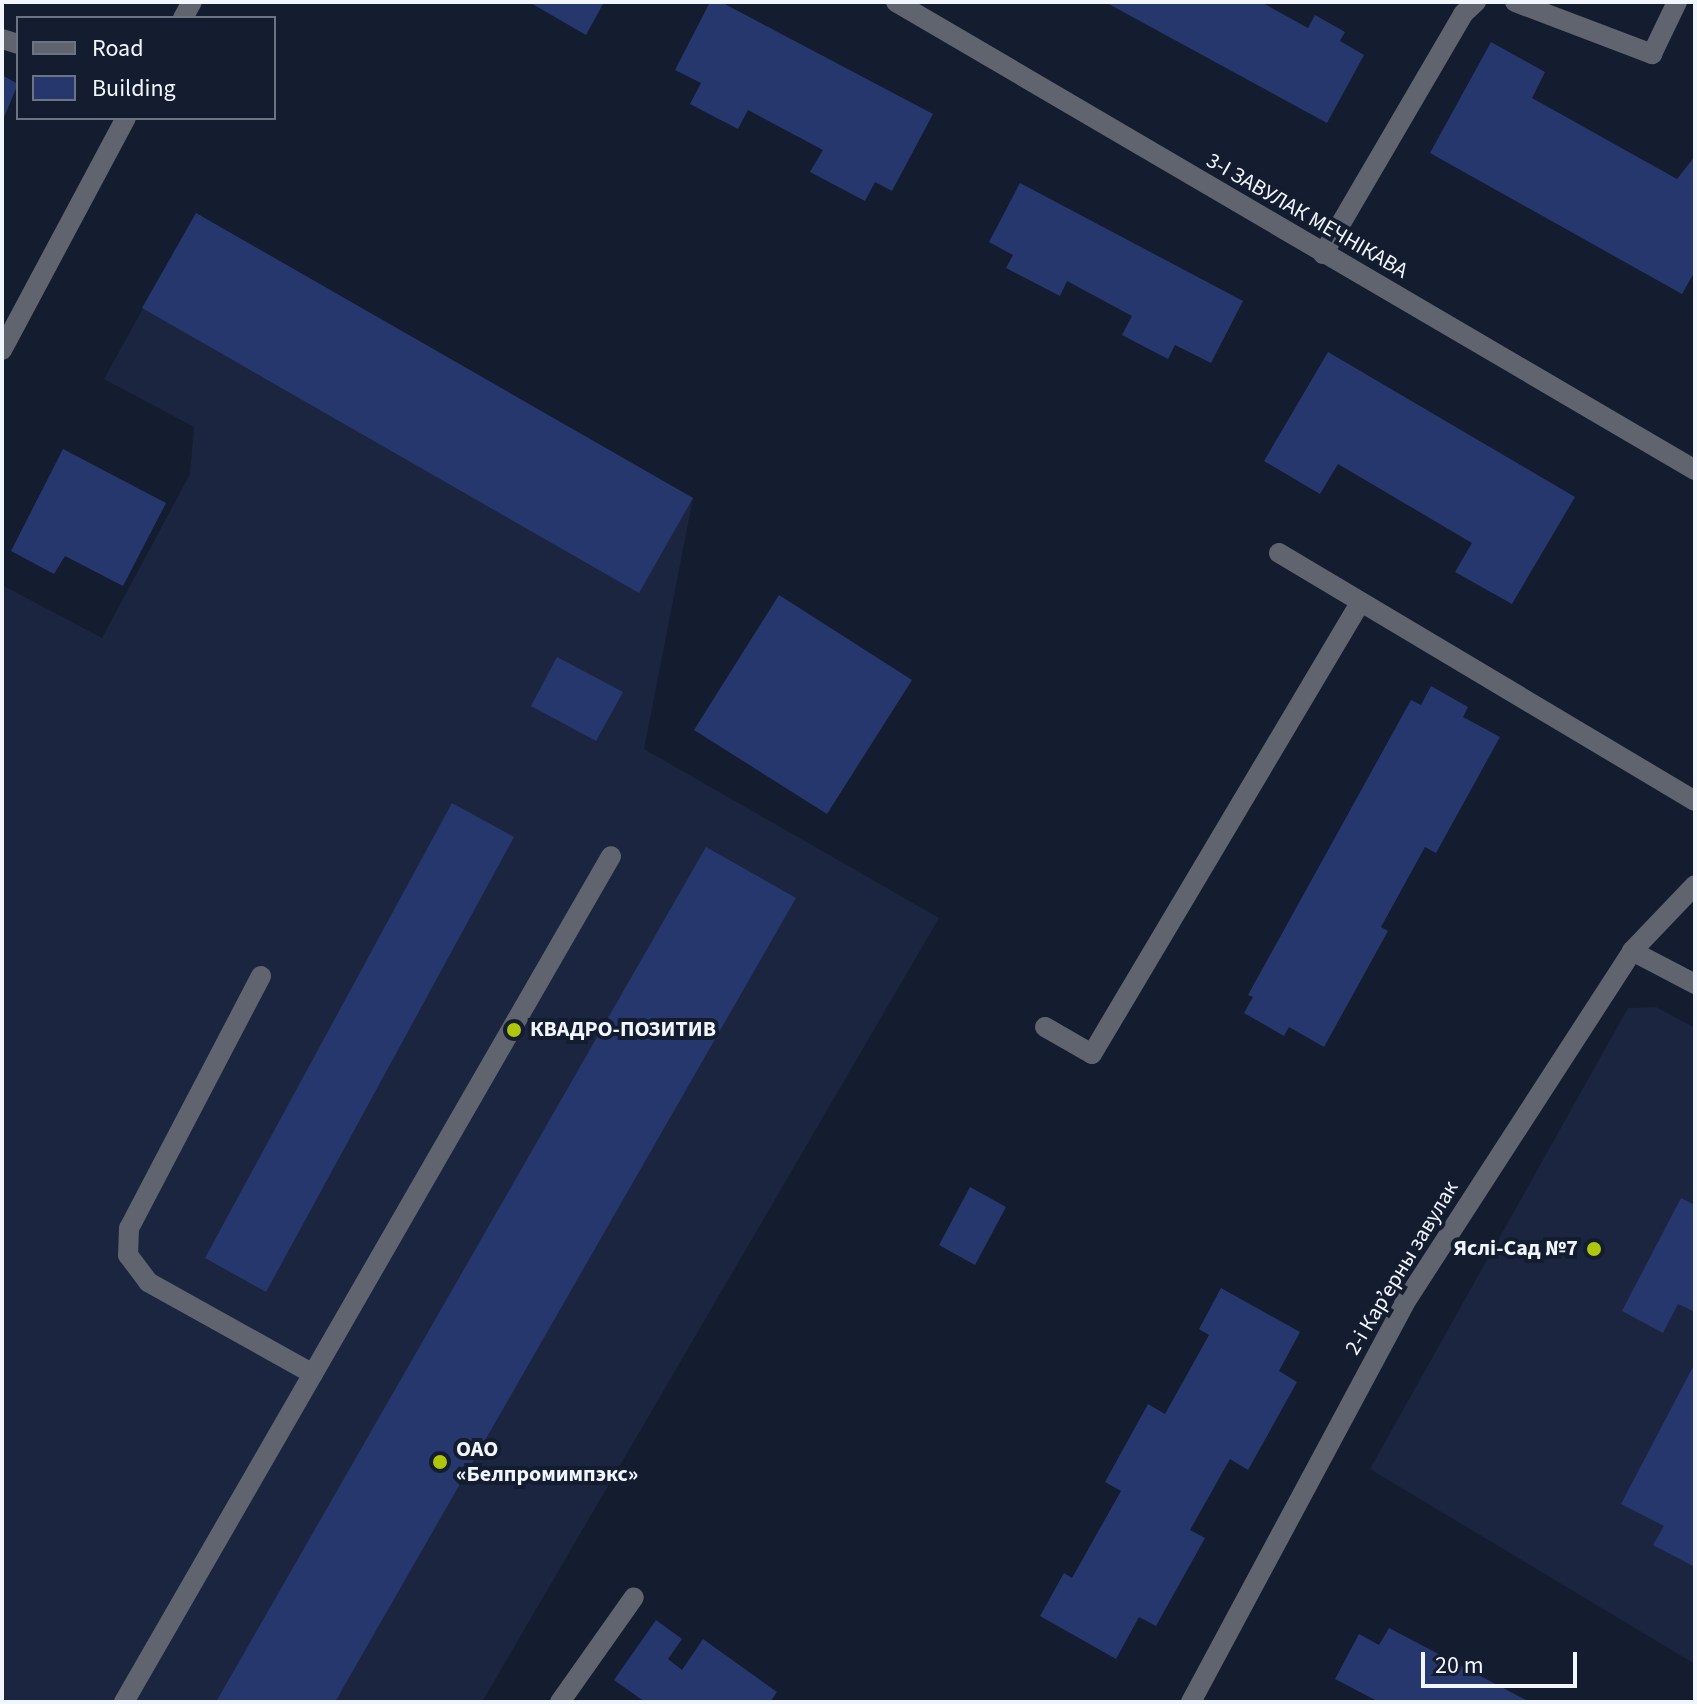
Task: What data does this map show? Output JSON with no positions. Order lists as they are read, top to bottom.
{
  "streets": {
    "street": ["3-І ЗАВУЛАК МЕЧНІКАВА", "2-і Карʼерны завулак"]
  },
  "places": ["КВАДРО-ПОЗИТИВ", "Яслі-Сад №7", "ОАО «Белпромимпэкс»"],
  "legend": ["Road", "Building"],
  "scale_bar": "20 m"
}
